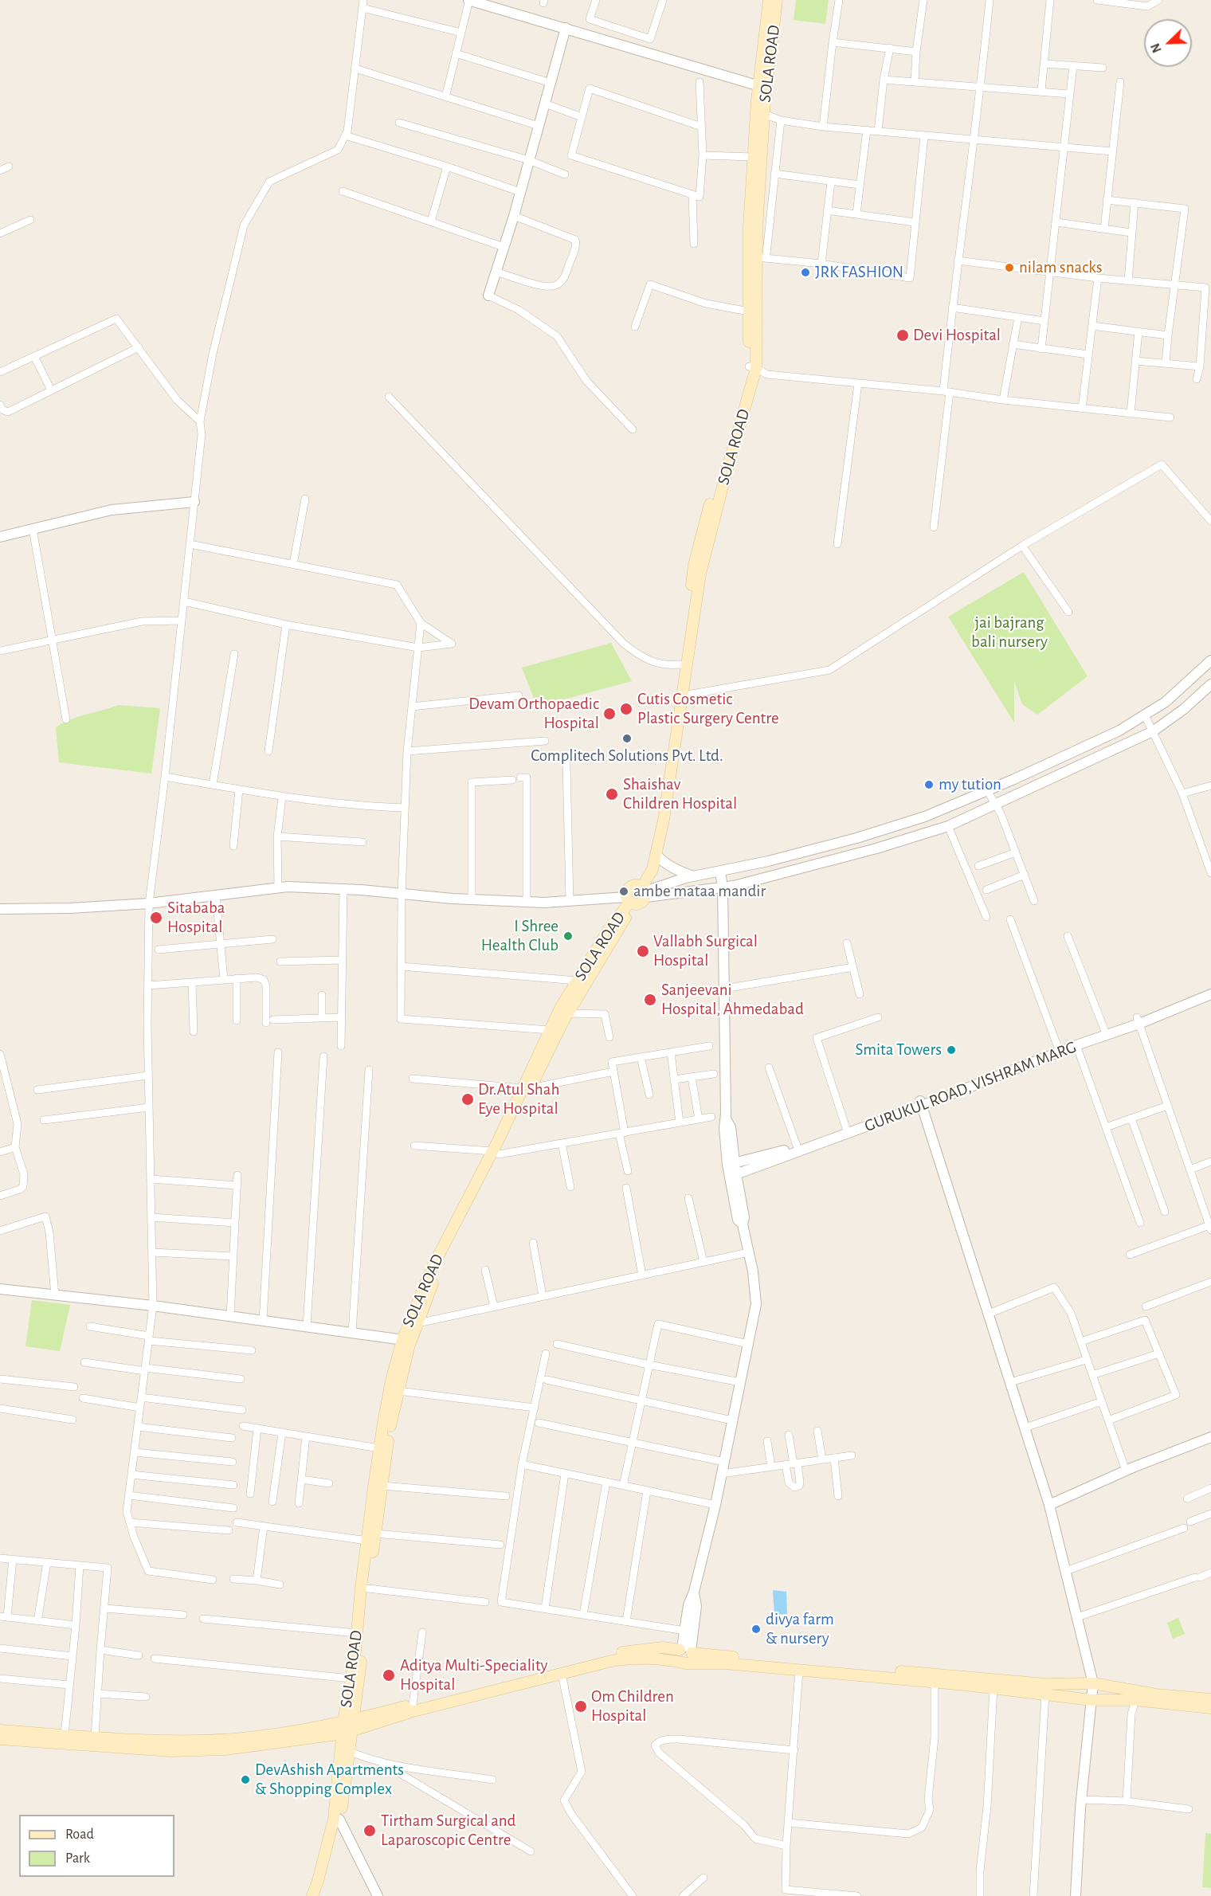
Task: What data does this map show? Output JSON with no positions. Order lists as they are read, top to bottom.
{
  "streets": {
    "main road": ["SOLA ROAD"],
    "street": ["GURUKUL ROAD, VISHRAM MARG"]
  },
  "parks": ["jai bajrang bali nursery"],
  "places": [
    "nilam snacks",
    "JRK FASHION",
    "Devi Hospital",
    "Cutis Cosmetic Plastic Surgery Centre",
    "Devam Orthopaedic Hospital",
    "Complitech Solutions Pvt. Ltd.",
    "my tution",
    "Shaishav Children Hospital",
    "ambe mataa mandir",
    "Sitababa Hospital",
    "I Shree Health Club",
    "Vallabh Surgical Hospital",
    "Sanjeevani Hospital, Ahmedabad",
    "Smita Towers",
    "Dr.Atul Shah Eye Hospital",
    "divya farm & nursery",
    "Aditya Multi-Speciality Hospital",
    "Om Children Hospital",
    "DevAshish Apartments & Shopping Complex",
    "Tirtham Surgical and Laparoscopic Centre"
  ],
  "legend": ["Road", "Park"],
  "north": "bottom left"
}
